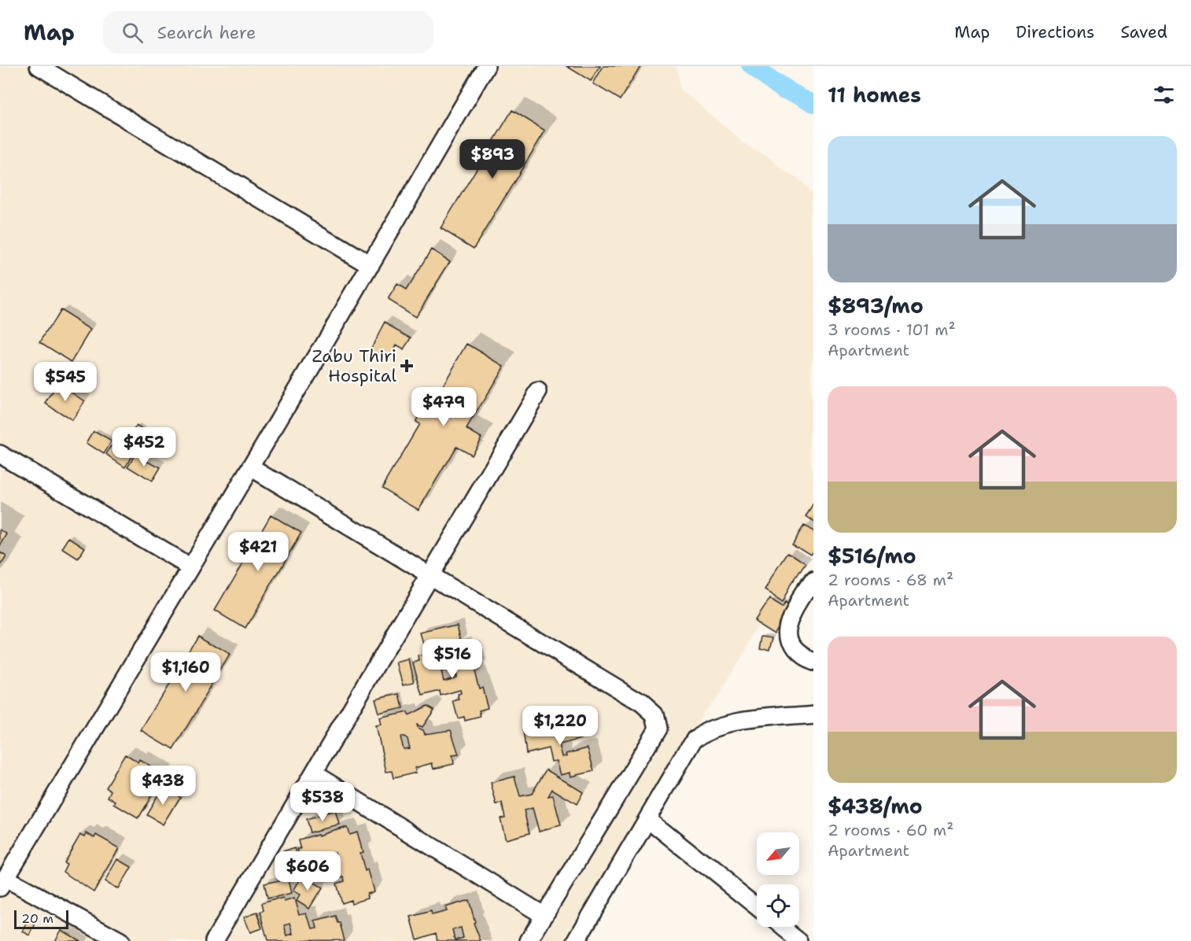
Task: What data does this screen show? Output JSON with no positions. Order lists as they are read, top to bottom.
{
  "places": {
    "health": ["Zabu Thiri Hospital"]
  },
  "scale_bar": "20 m",
  "north": "bottom left",
  "page": {
    "header": "Map",
    "search": "Search here",
    "nav": ["Map", "Directions", "Saved"],
    "heading": "11 homes",
    "list": [
      {
        "name": "$893/mo",
        "note": "3 rooms · 101 m² · Apartment"
      },
      {
        "name": "$516/mo",
        "note": "2 rooms · 68 m² · Apartment"
      },
      {
        "name": "$438/mo",
        "note": "2 rooms · 60 m² · Apartment"
      }
    ],
    "price": [
      "$893",
      "$545",
      "$479",
      "$452",
      "$421",
      "$516",
      "$1,160",
      "$1,220",
      "$438",
      "$538",
      "$606"
    ],
    "scale": "20 m"
  }
}
